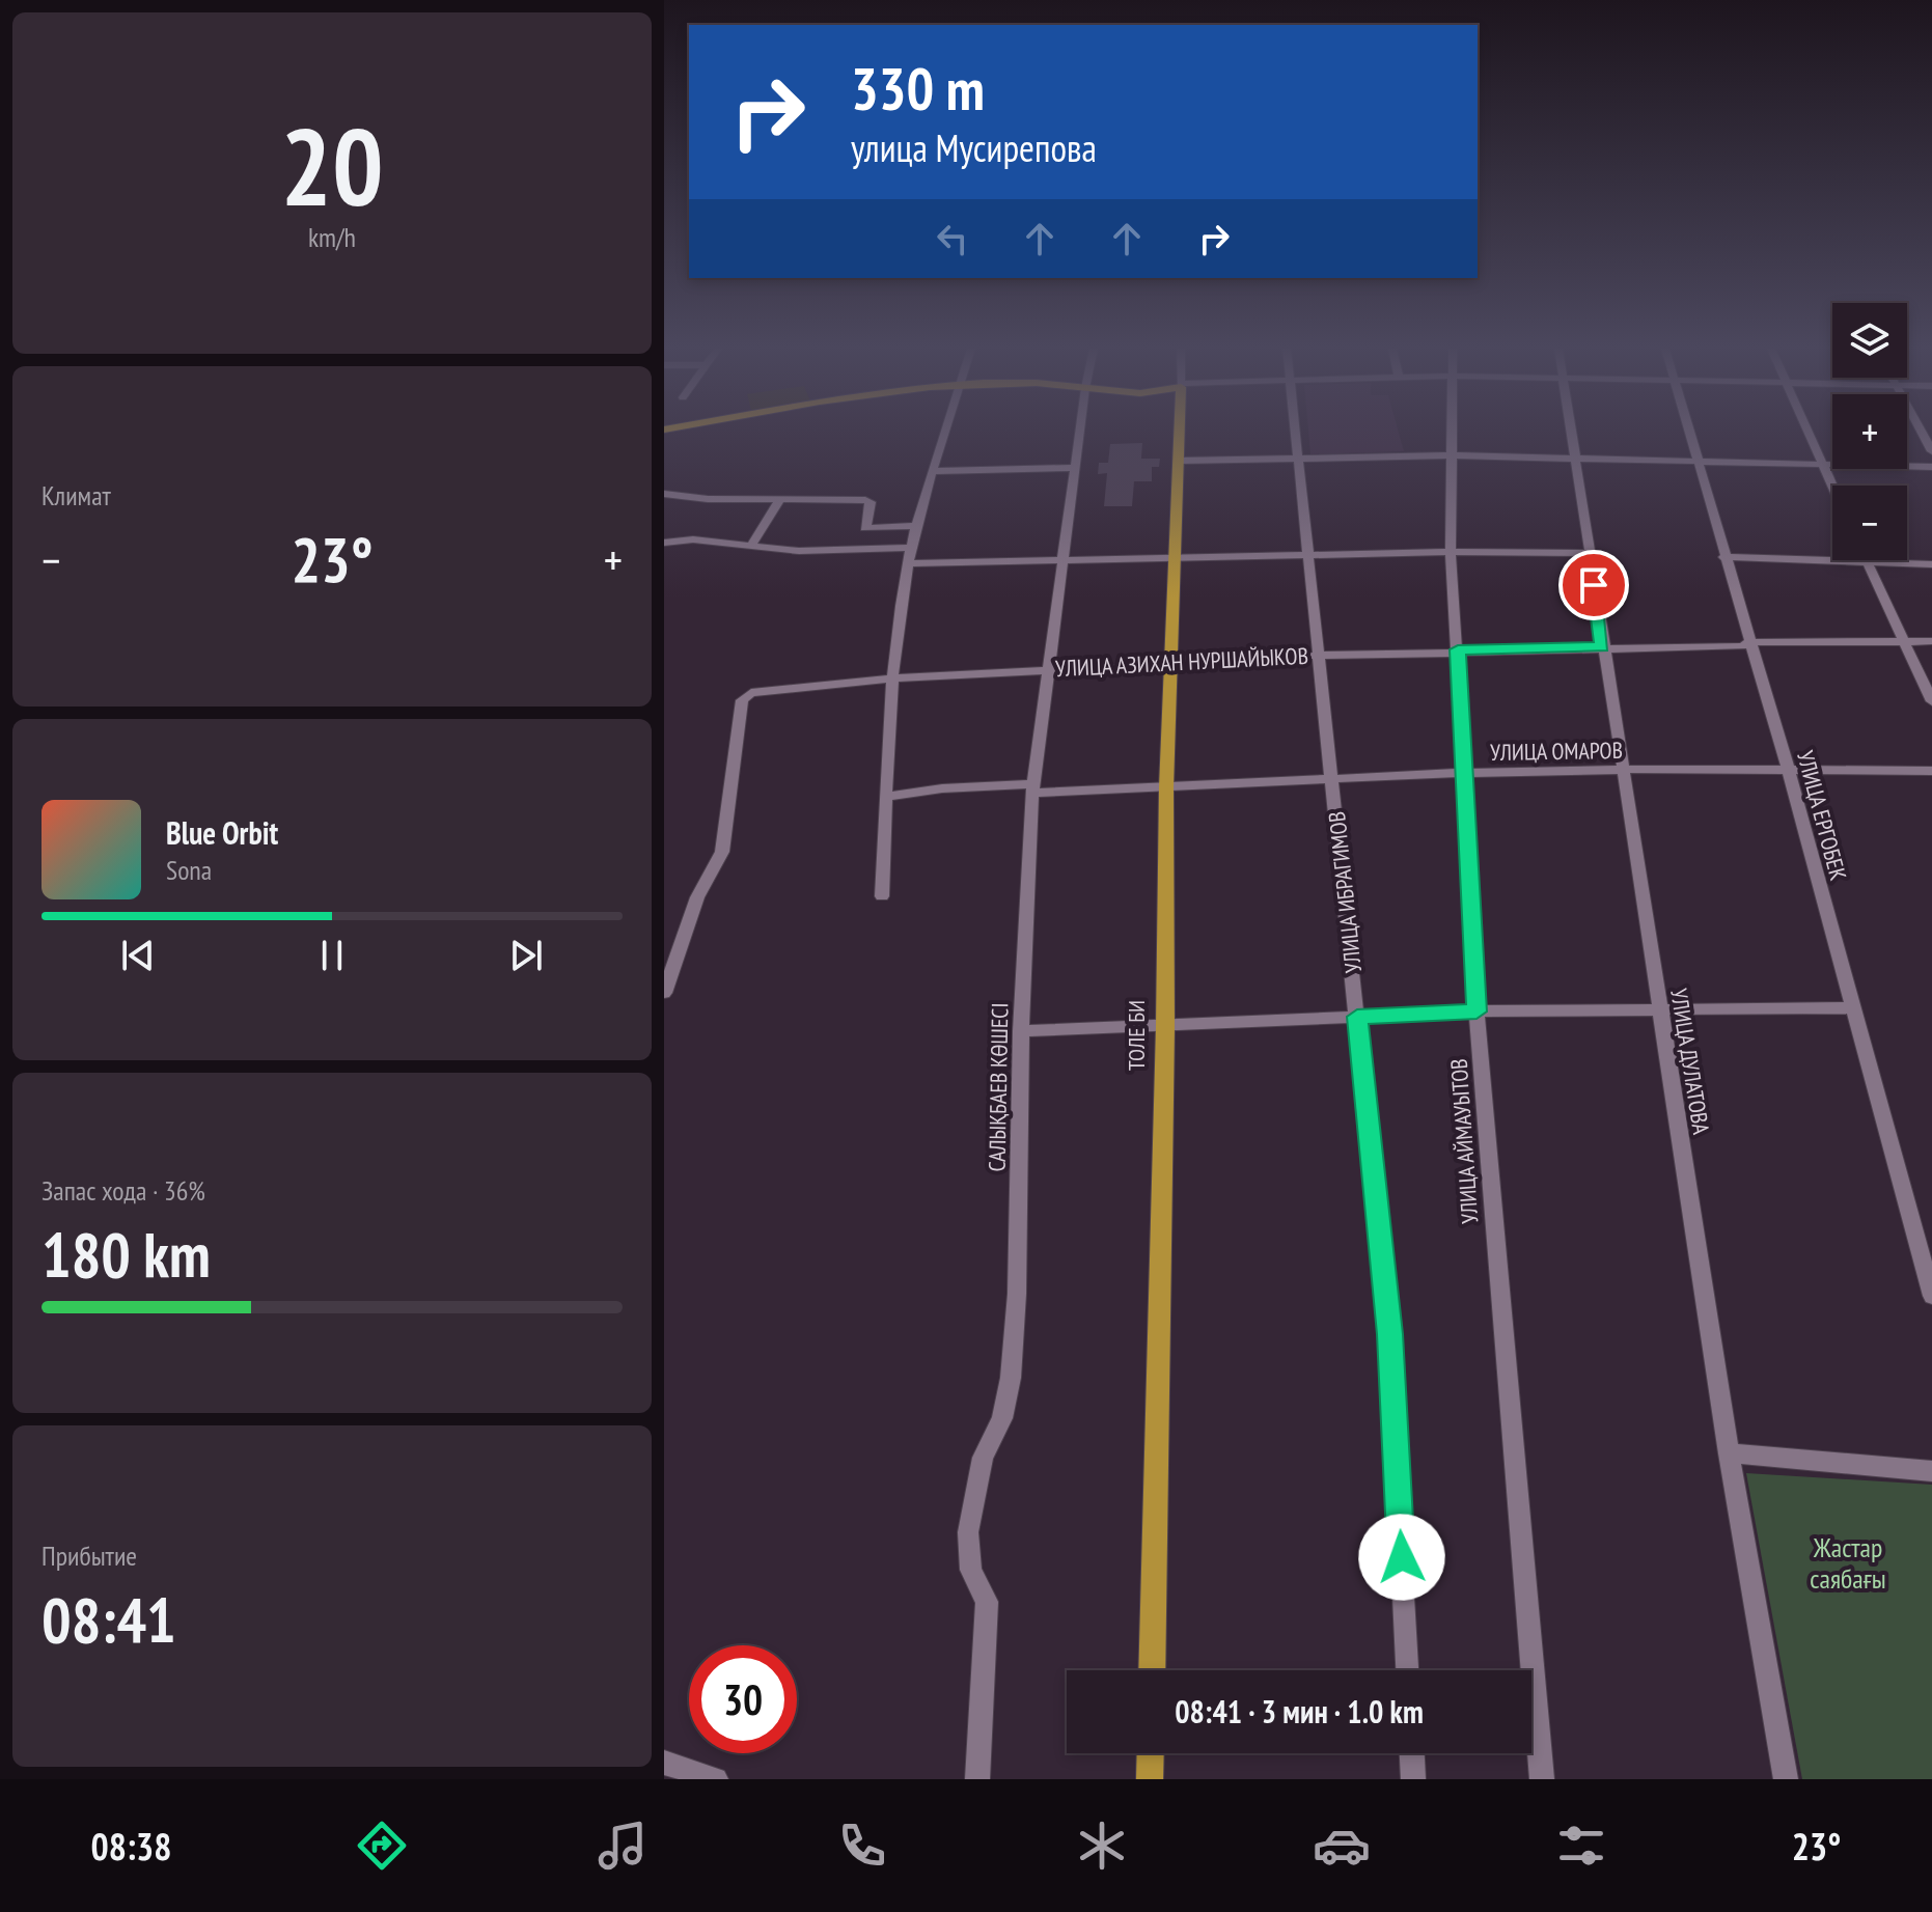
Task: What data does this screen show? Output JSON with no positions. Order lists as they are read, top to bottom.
{
  "streets": {
    "main road": ["ТОЛЕ БИ"],
    "street": [
      "УЛИЦА АЗИХАН НУРШАЙЫКОВ",
      "УЛИЦА ОМАРОВ",
      "УЛИЦА ЕРГОБЕК",
      "УЛИЦА ИБРАГИМОВ",
      "УЛИЦА ДУЛАТОВА",
      "САЛЫҚБАЕВ КӨШЕСІ",
      "УЛИЦА АЙМАУЫТОВ"
    ]
  },
  "crossings": [
    ["УЛИЦА АЗИХАН НУРШАЙЫКОВ", "УЛИЦА ЕРГОБЕК"],
    ["УЛИЦА АЗИХАН НУРШАЙЫКОВ", "УЛИЦА ИБРАГИМОВ"],
    ["УЛИЦА АЗИХАН НУРШАЙЫКОВ", "ТОЛЕ БИ"],
    ["УЛИЦА АЗИХАН НУРШАЙЫКОВ", "УЛИЦА ДУЛАТОВА"],
    ["УЛИЦА АЗИХАН НУРШАЙЫКОВ", "САЛЫҚБАЕВ КӨШЕСІ"],
    ["УЛИЦА АЗИХАН НУРШАЙЫКОВ", "УЛИЦА АЙМАУЫТОВ"],
    ["УЛИЦА ОМАРОВ", "УЛИЦА ЕРГОБЕК"],
    ["УЛИЦА ОМАРОВ", "УЛИЦА ИБРАГИМОВ"],
    ["УЛИЦА ОМАРОВ", "ТОЛЕ БИ"],
    ["УЛИЦА ОМАРОВ", "УЛИЦА ДУЛАТОВА"],
    ["УЛИЦА ОМАРОВ", "САЛЫҚБАЕВ КӨШЕСІ"],
    ["УЛИЦА ОМАРОВ", "УЛИЦА АЙМАУЫТОВ"]
  ],
  "parks": ["Жастар саябағы"],
  "page": {
    "tile": [
      ["20", "km/h"],
      "Климат",
      ["Запас хода · 36%", "180 km"],
      ["Прибытие", "08:41"]
    ],
    "turn": ["330 m", "улица Мусирепова"],
    "map_buttons": ["+", "−"],
    "heat": ["−", "23°", "+"],
    "song": ["Blue Orbit", "Sona"],
    "limit": "30",
    "trip": "08:41 · 3 мин · 1.0 km",
    "tabs": ["08:38", "23°"]
  }
}
